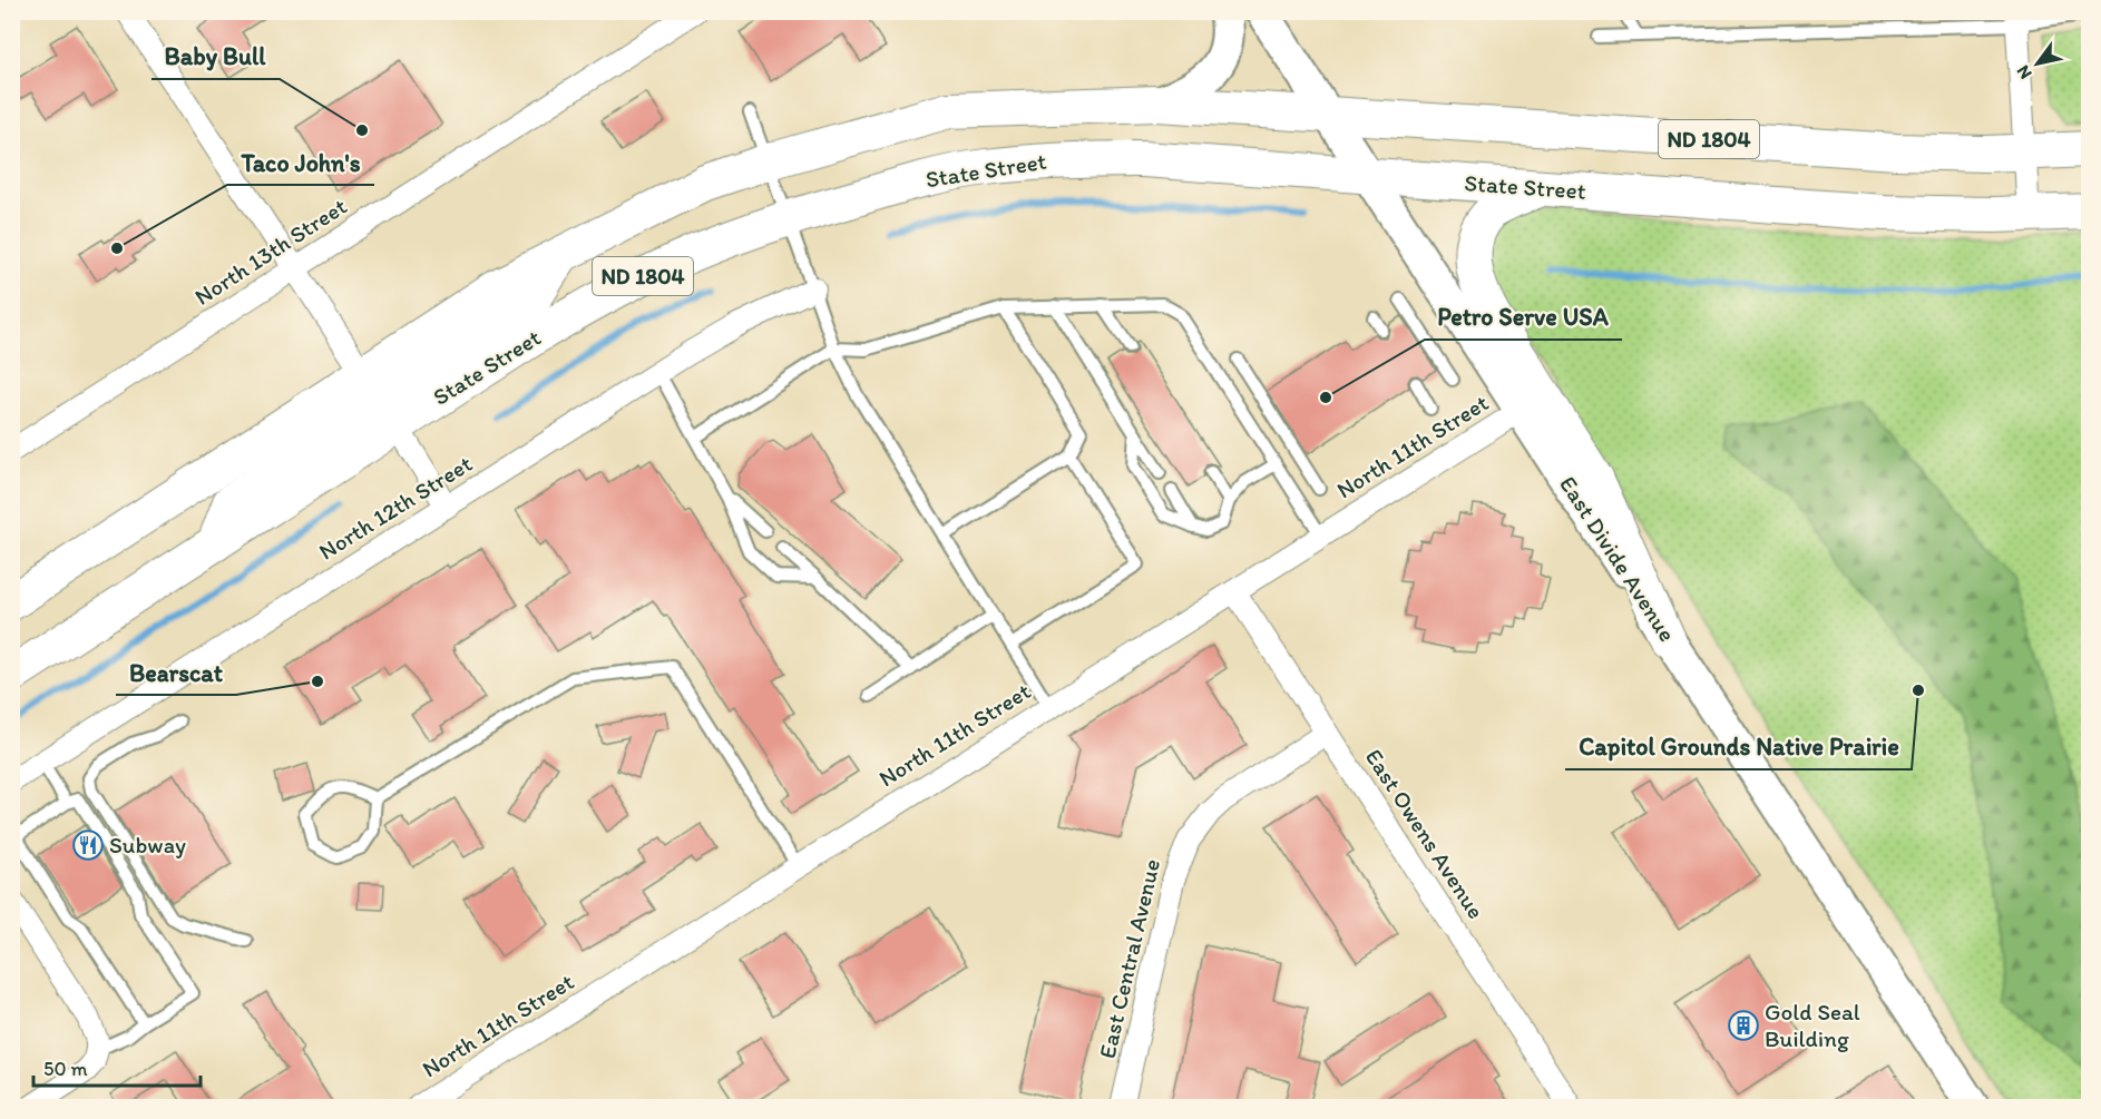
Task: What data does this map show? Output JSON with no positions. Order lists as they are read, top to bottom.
{
  "streets": {
    "main road": ["ND 1804", "State Street"],
    "street": [
      "North 13th Street",
      "North 11th Street",
      "North 12th Street",
      "East Divide Avenue",
      "East Owens Avenue",
      "East Central Avenue"
    ]
  },
  "crossings": [
    ["ND 1804", "East Divide Avenue"],
    ["State Street", "East Divide Avenue"],
    ["North 11th Street", "East Divide Avenue"],
    ["North 11th Street", "East Owens Avenue"],
    ["East Owens Avenue", "East Central Avenue"]
  ],
  "places": {
    "other": [
      "Baby Bull",
      "Taco John's",
      "Petro Serve USA",
      "Bearscat",
      "Capitol Grounds Native Prairie"
    ],
    "restaurant": ["Subway"],
    "building": ["Gold Seal Building"]
  },
  "scale_bar": "50 m",
  "north": "bottom left"
}
